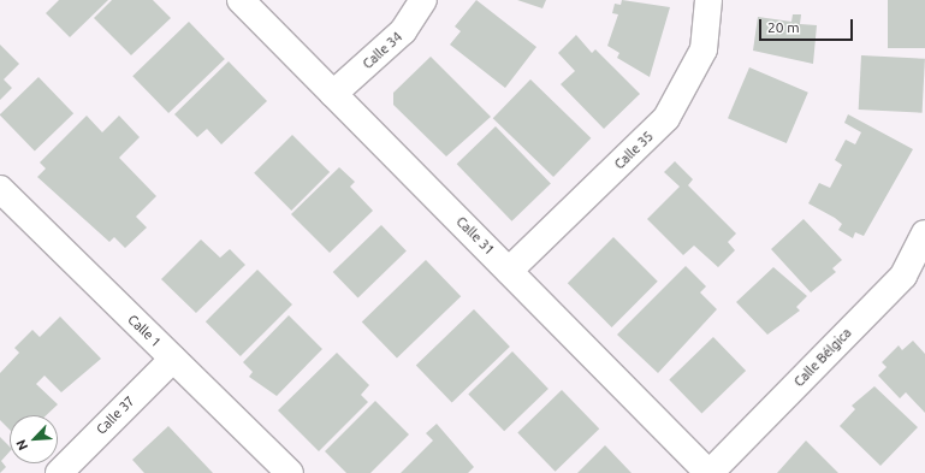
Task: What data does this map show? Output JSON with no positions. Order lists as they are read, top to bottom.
{
  "streets": {
    "street": [
      "Calle 34",
      "Calle 35",
      "Calle 31",
      "Calle 1",
      "Calle Bélgica",
      "Calle 37"
    ]
  },
  "crossings": [
    ["Calle 34", "Calle 31"],
    ["Calle 35", "Calle 31"],
    ["Calle 31", "Calle Bélgica"],
    ["Calle 1", "Calle 37"]
  ],
  "scale_bar": "20 m",
  "north": "bottom left"
}
